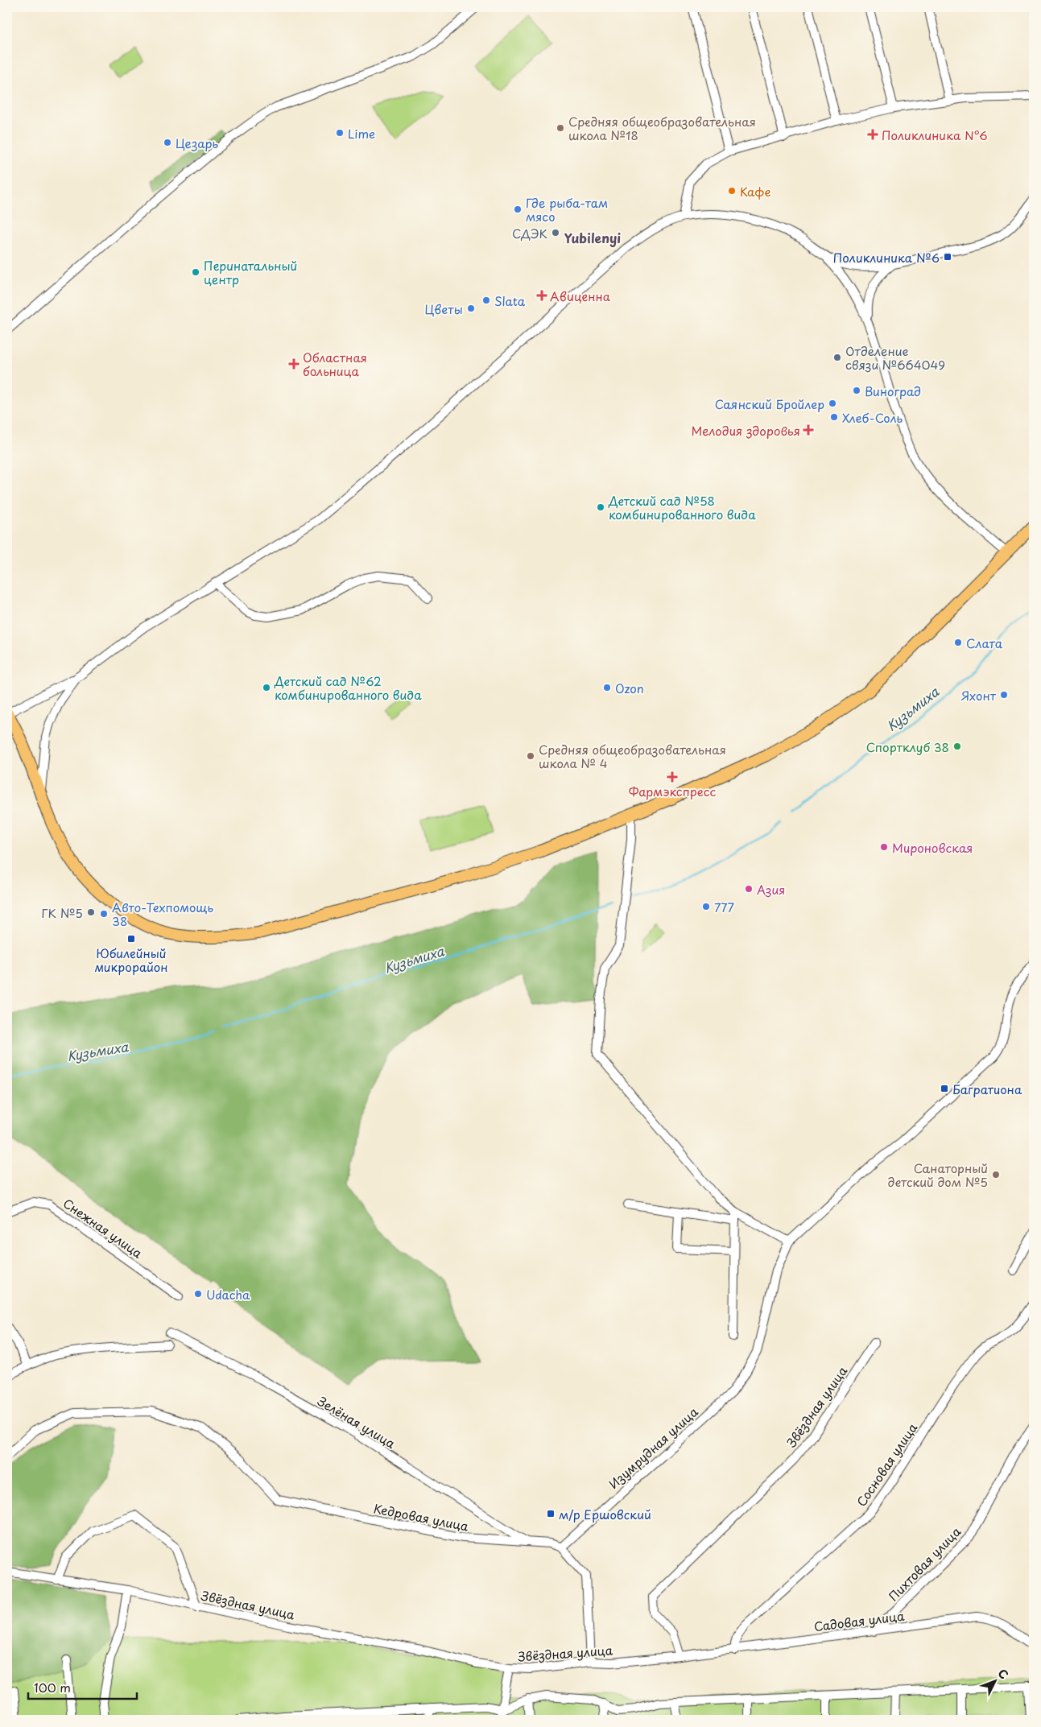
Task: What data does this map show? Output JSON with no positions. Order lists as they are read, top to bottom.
{
  "streets": {
    "street": [
      "Снежная улица",
      "Звёздная улица",
      "Зелёная улица",
      "Изумрудная улица",
      "Сосновая улица",
      "Кедровая улица",
      "Пихтовая улица",
      "Садовая улица"
    ]
  },
  "crossings": [
    ["Звёздная улица", "Садовая улица"],
    ["Зелёная улица", "Кедровая улица"],
    ["Изумрудная улица", "Кедровая улица"],
    ["Сосновая улица", "Садовая улица"],
    ["Пихтовая улица", "Садовая улица"]
  ],
  "districts": ["Yubilenyi"],
  "water": ["Кузьмиха"],
  "places": {
    "other": [
      "Средняя общеобразовательная школа №18",
      "Lime",
      "Цезарь",
      "Кафе",
      "Где рыба-там мясо",
      "СДЭК",
      "Перинатальный центр",
      "Slata",
      "Цветы",
      "Отделение связи №664049",
      "Виноград",
      "Саянский Бройлер",
      "Хлеб-Соль",
      "Детский сад №58 комбинированного вида",
      "Слата",
      "Детский сад №62 комбинированного вида",
      "Ozon",
      "Яхонт",
      "Спортклуб 38",
      "Средняя общеобразовательная школа № 4",
      "Мироновская",
      "Азия",
      "777",
      "ГК №5",
      "Авто-Техпомощь 38",
      "Санаторный детский дом №5",
      "Udacha"
    ],
    "health": [
      "Поликлиника N°6",
      "Авиценна",
      "Областная больница",
      "Мелодия здоровья",
      "Фармэкспресс"
    ],
    "transit": [
      "Поликлиника №6",
      "Юбилейный микрорайон",
      "Багратиона",
      "м/р Ершовский"
    ]
  },
  "scale_bar": "100 m",
  "north": "top right"
}
